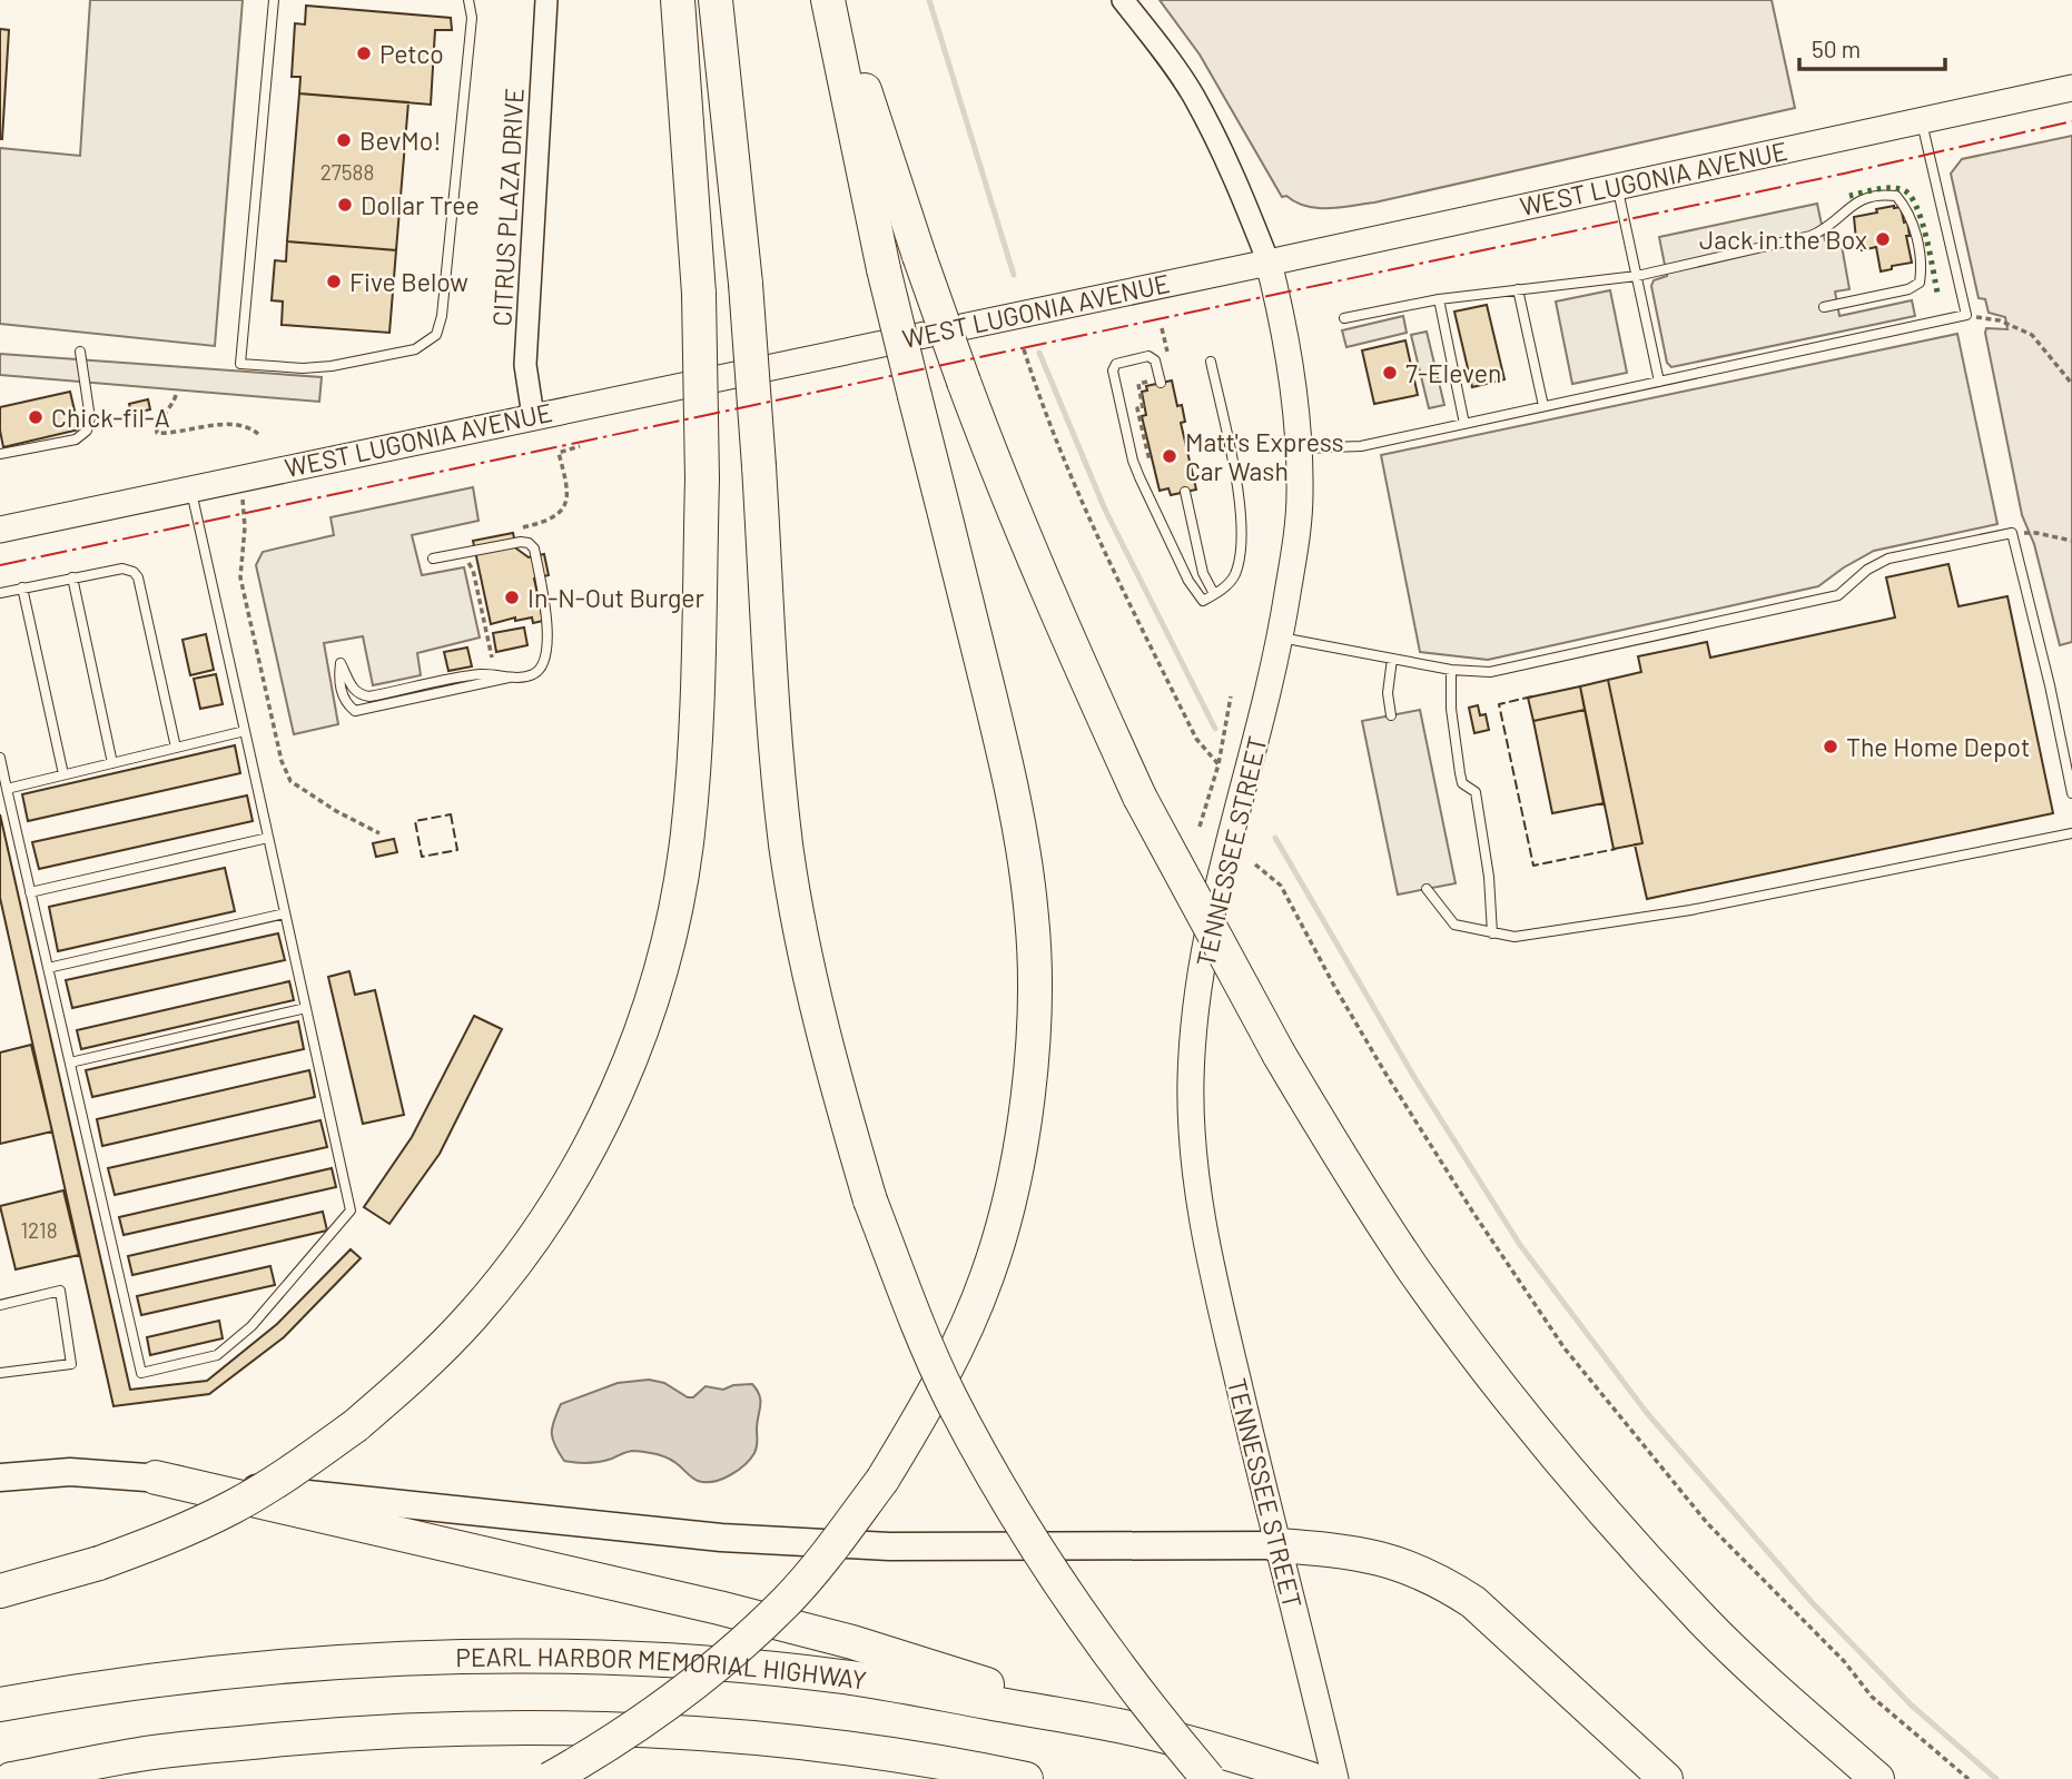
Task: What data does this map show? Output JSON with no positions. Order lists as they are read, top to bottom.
{
  "streets": {
    "highway": ["PEARL HARBOR MEMORIAL HIGHWAY"],
    "main road": ["WEST LUGONIA AVENUE", "TENNESSEE STREET"],
    "street": ["CITRUS PLAZA DRIVE"]
  },
  "crossings": [
    ["WEST LUGONIA AVENUE", "CITRUS PLAZA DRIVE"],
    ["WEST LUGONIA AVENUE", "TENNESSEE STREET"]
  ],
  "places": [
    "Petco",
    "BevMo!",
    "Dollar Tree",
    "Jack in the Box",
    "Five Below",
    "7-Eleven",
    "Chick-fil-A",
    "Matt's Express Car Wash",
    "In-N-Out Burger",
    "The Home Depot"
  ],
  "house_numbers": ["27588", "1218"],
  "scale_bar": "50 m"
}
